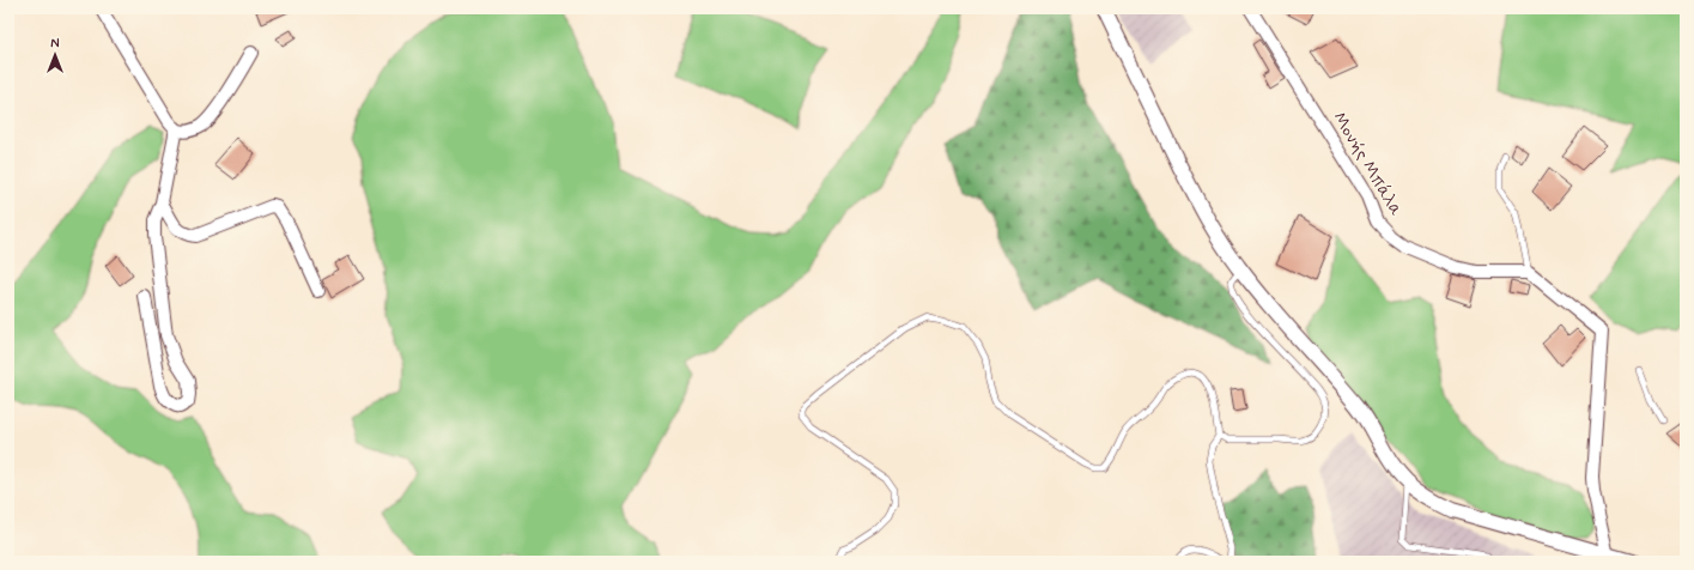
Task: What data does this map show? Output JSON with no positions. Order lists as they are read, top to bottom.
{
  "streets": {
    "street": ["Μονής Μπάλα"]
  },
  "north": "top"
}
